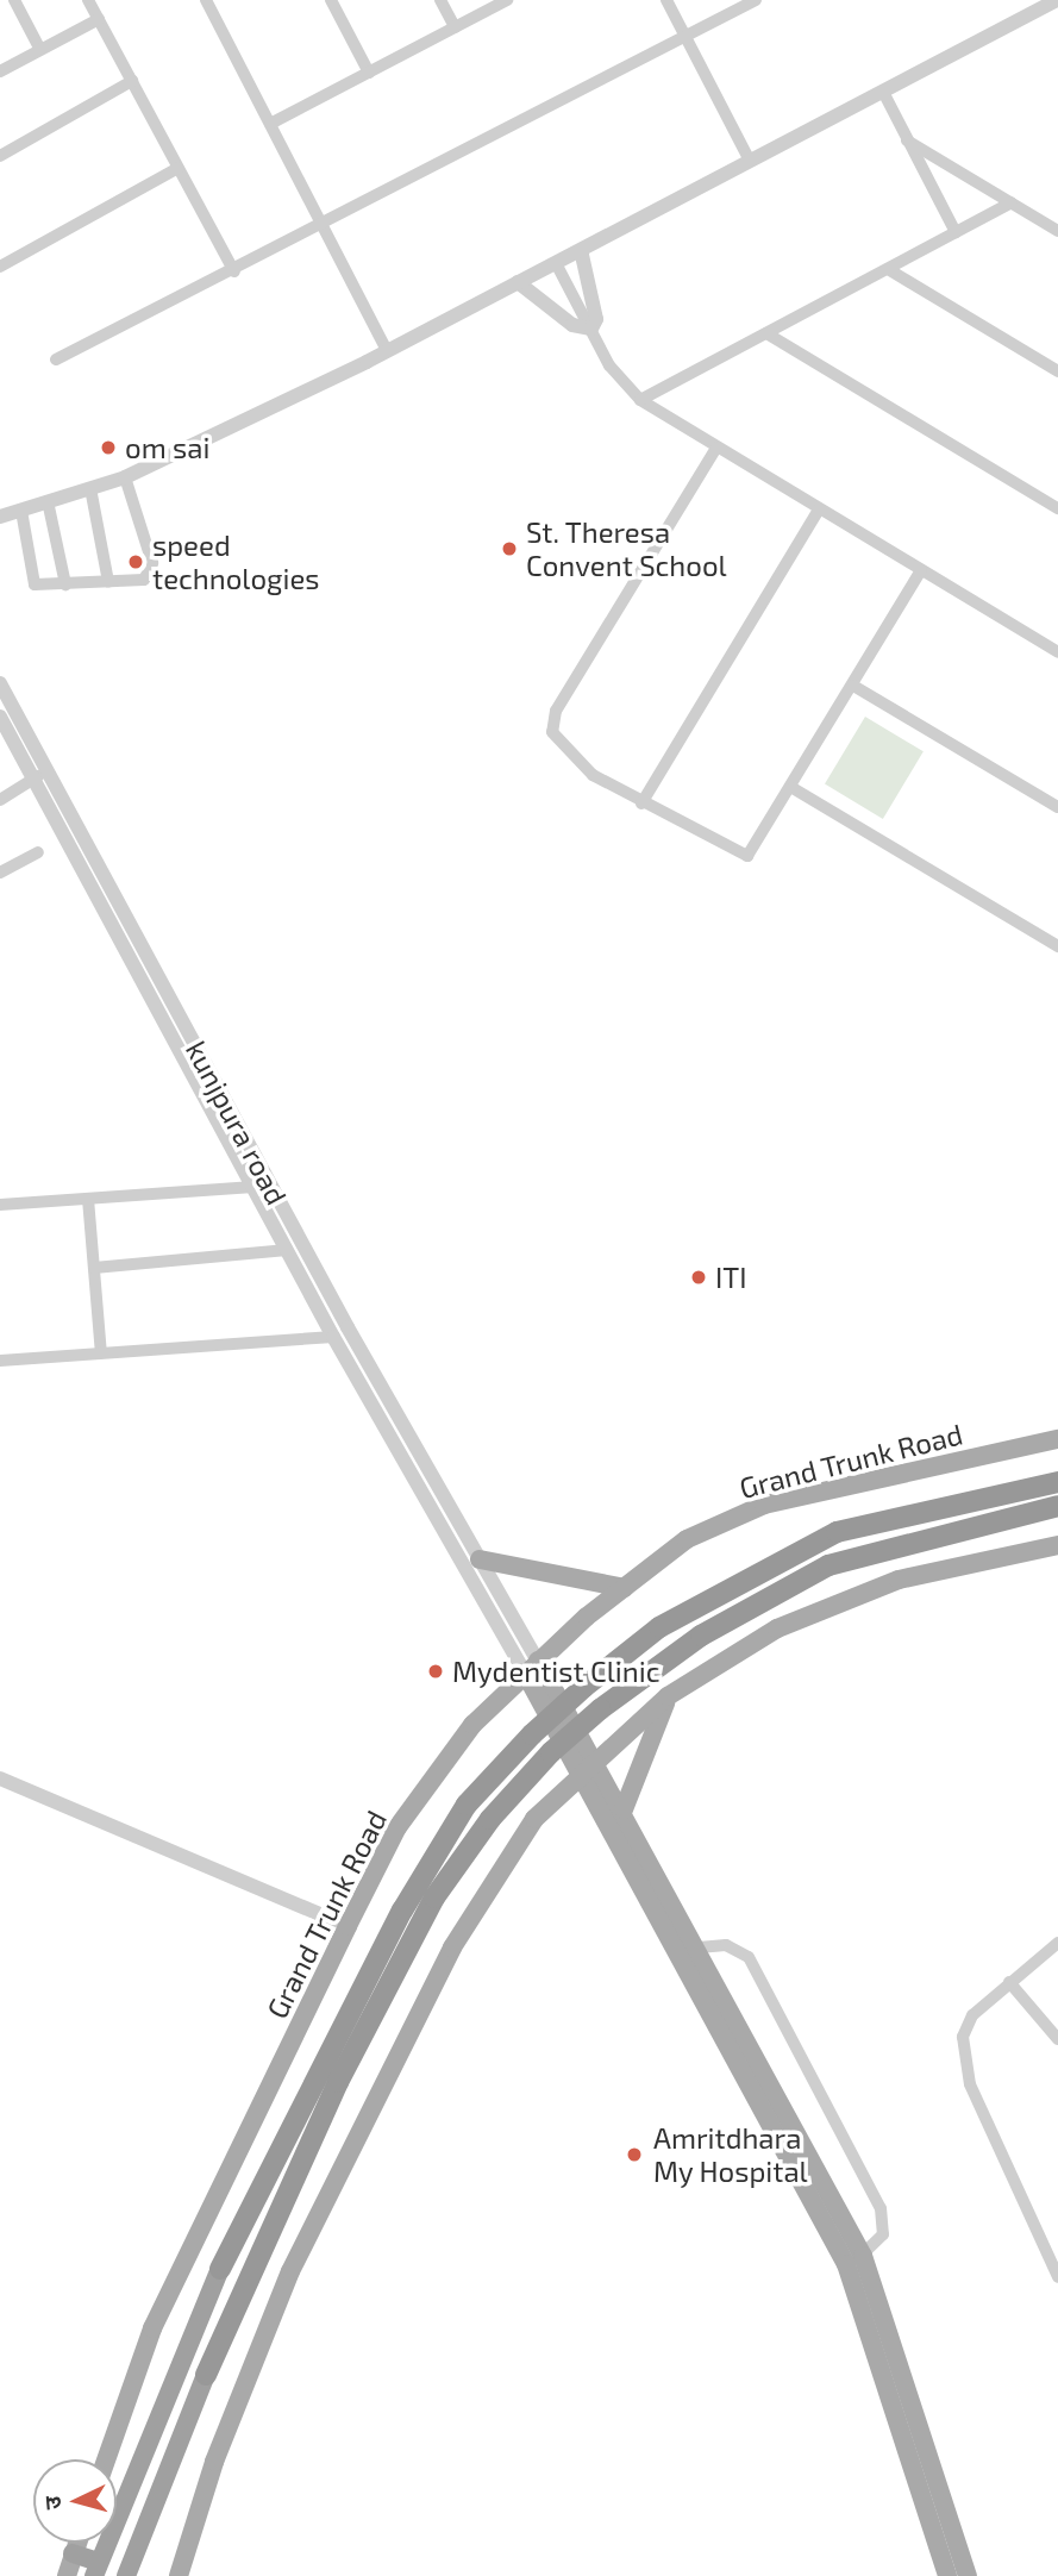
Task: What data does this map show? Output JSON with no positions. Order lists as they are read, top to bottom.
{
  "streets": {
    "main road": ["Grand Trunk Road"],
    "street": ["kunjpura road"]
  },
  "places": [
    "om sai",
    "St. Theresa Convent School",
    "speed technologies",
    "ITI",
    "Mydentist Clinic",
    "Amritdhara My Hospital"
  ],
  "north": "left"
}
